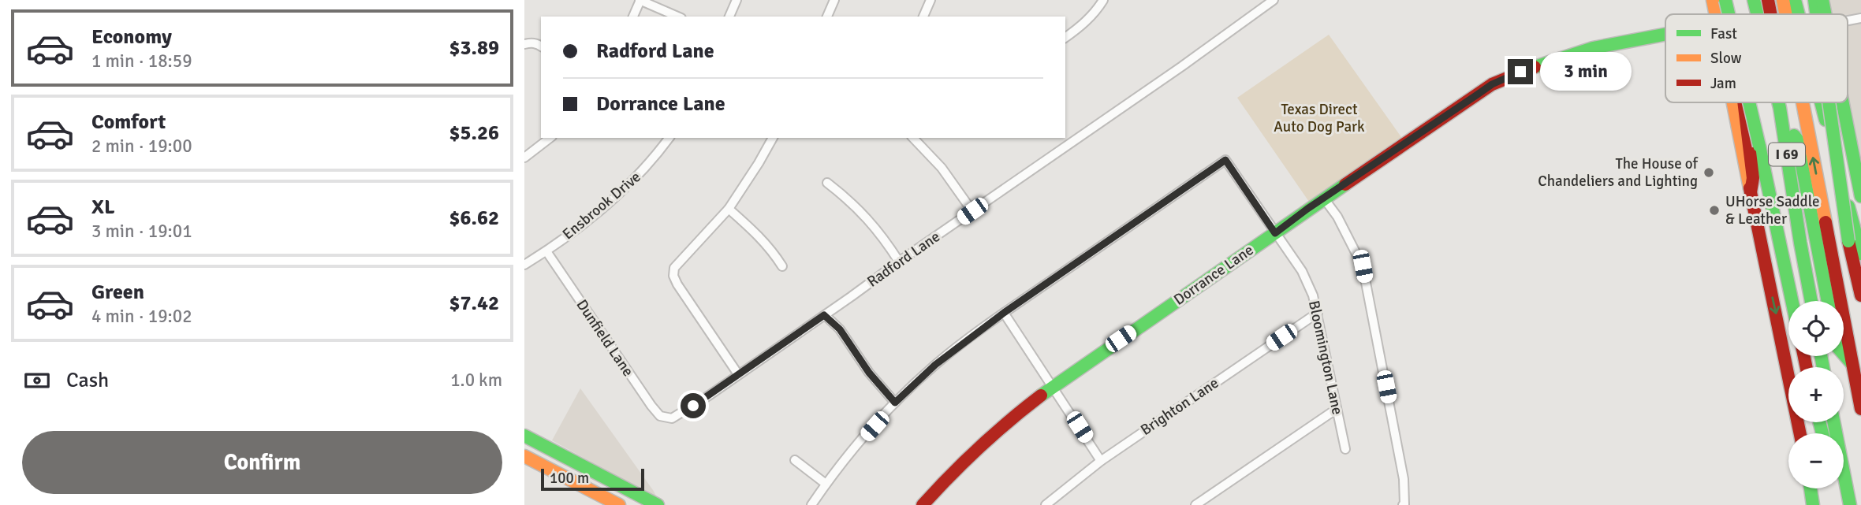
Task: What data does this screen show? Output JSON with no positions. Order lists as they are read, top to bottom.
{
  "streets": {
    "main road": ["I 69", "Dorrance Lane"],
    "street": [
      "Ensbrook Drive",
      "Radford Lane",
      "Dunfield Lane",
      "Bloomington Lane",
      "Brighton Lane"
    ]
  },
  "crossings": [
    ["Ensbrook Drive", "Dunfield Lane"],
    ["Radford Lane", "Dunfield Lane"],
    ["Dorrance Lane", "Bloomington Lane"],
    ["Bloomington Lane", "Brighton Lane"]
  ],
  "parks": ["Texas Direct Auto Dog Park"],
  "places": ["The House of Chandeliers and Lighting", "UHorse Saddle & Leather"],
  "legend": ["Fast", "Slow", "Jam"],
  "scale_bar": "100 m",
  "page": {
    "list": [
      {
        "name": "Economy",
        "note": "1 min · 18:59",
        "value": "$3.89"
      },
      {
        "name": "Comfort",
        "note": "2 min · 19:00",
        "value": "$5.26"
      },
      {
        "name": "XL",
        "note": "3 min · 19:01",
        "value": "$6.62"
      },
      {
        "name": "Green",
        "note": "4 min · 19:02",
        "value": "$7.42"
      }
    ],
    "banner": ["Radford Lane", "Dorrance Lane"],
    "bubble": "3 min",
    "map_buttons": ["+", "−"],
    "pay": ["Cash", "1.0 km"],
    "buttons": "Confirm",
    "scale": "100 m"
  }
}
